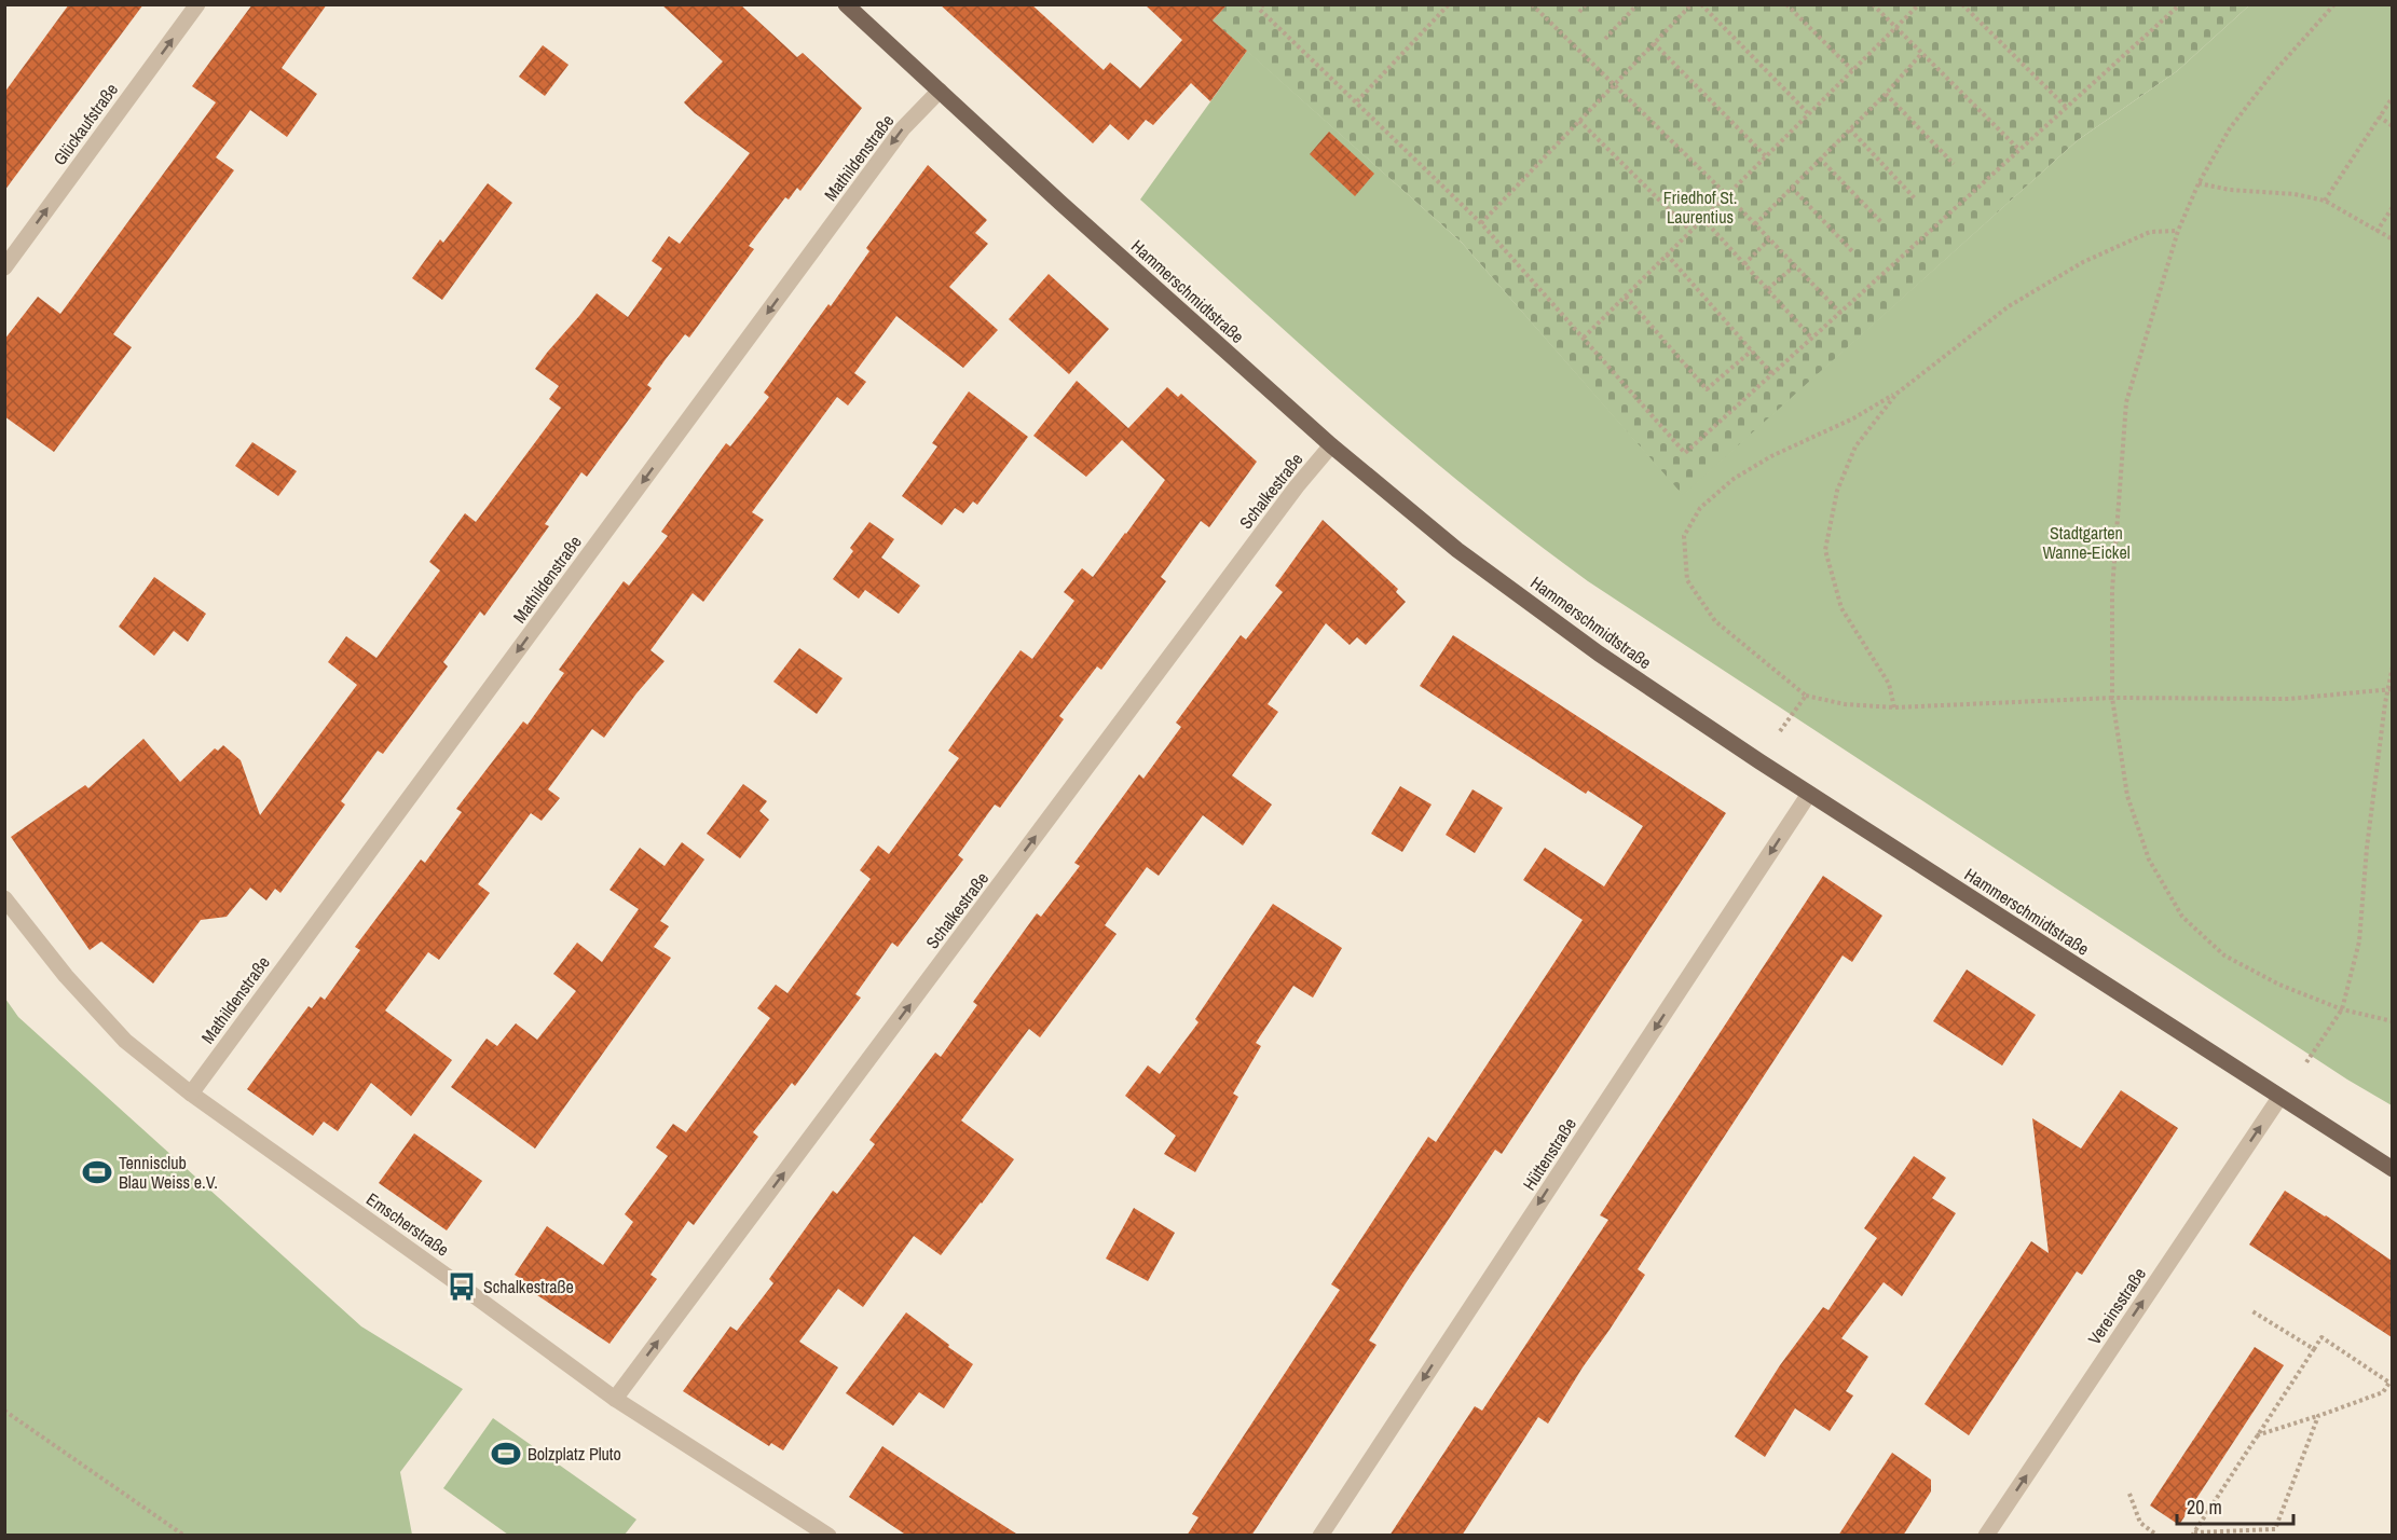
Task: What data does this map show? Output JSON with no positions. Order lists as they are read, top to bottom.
{
  "streets": {
    "main road": ["Hammerschmidtstraße"],
    "street": [
      "Glückaufstraße",
      "Mathildenstraße",
      "Schalkestraße",
      "Hüttenstraße",
      "Emscherstraße",
      "Vereinsstraße"
    ]
  },
  "crossings": [
    ["Mathildenstraße", "Hammerschmidtstraße"],
    ["Mathildenstraße", "Emscherstraße"],
    ["Hammerschmidtstraße", "Schalkestraße"],
    ["Hammerschmidtstraße", "Hüttenstraße"],
    ["Hammerschmidtstraße", "Vereinsstraße"],
    ["Schalkestraße", "Emscherstraße"]
  ],
  "one_way": [
    "Glückaufstraße",
    "Mathildenstraße",
    "Schalkestraße",
    "Hüttenstraße",
    "Vereinsstraße"
  ],
  "parks": ["Friedhof St. Laurentius", "Stadtgarten Wanne-Eickel"],
  "places": {
    "sports": ["Tennisclub Blau Weiss e.V.", "Bolzplatz Pluto"],
    "bus stop": ["Schalkestraße"]
  },
  "scale_bar": "20 m"
}
